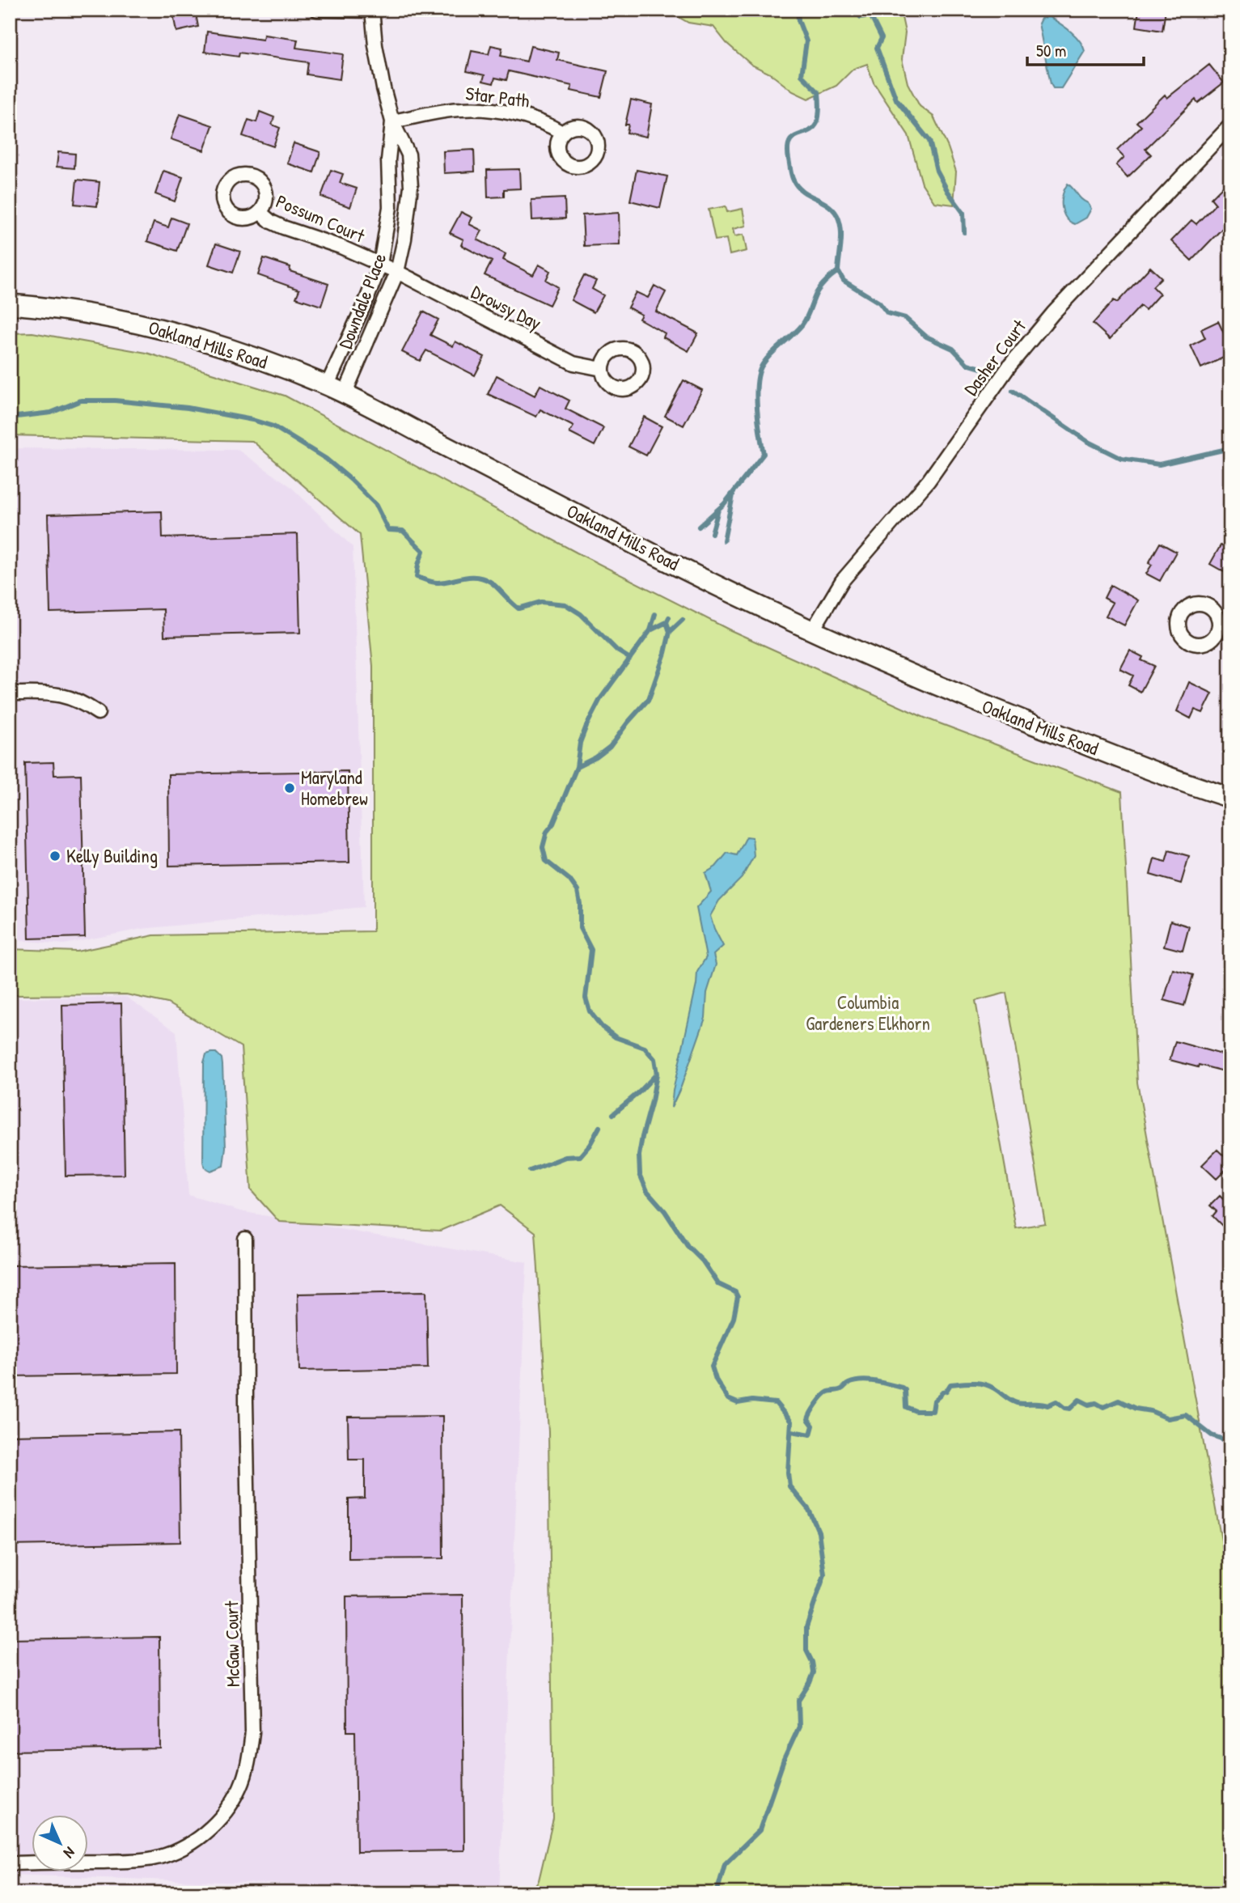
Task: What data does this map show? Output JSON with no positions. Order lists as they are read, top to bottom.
{
  "streets": {
    "street": [
      "Star Path",
      "Possum Court",
      "Downdale Place",
      "Drowsy Day",
      "Oakland Mills Road",
      "Dasher Court",
      "McGaw Court"
    ]
  },
  "crossings": [
    ["Star Path", "Downdale Place"],
    ["Possum Court", "Downdale Place"],
    ["Possum Court", "Drowsy Day"],
    ["Downdale Place", "Drowsy Day"],
    ["Downdale Place", "Oakland Mills Road"],
    ["Oakland Mills Road", "Dasher Court"]
  ],
  "parks": ["Columbia Gardeners Elkhorn"],
  "places": ["Maryland Homebrew", "Kelly Building"],
  "scale_bar": "50 m",
  "north": "bottom right"
}
